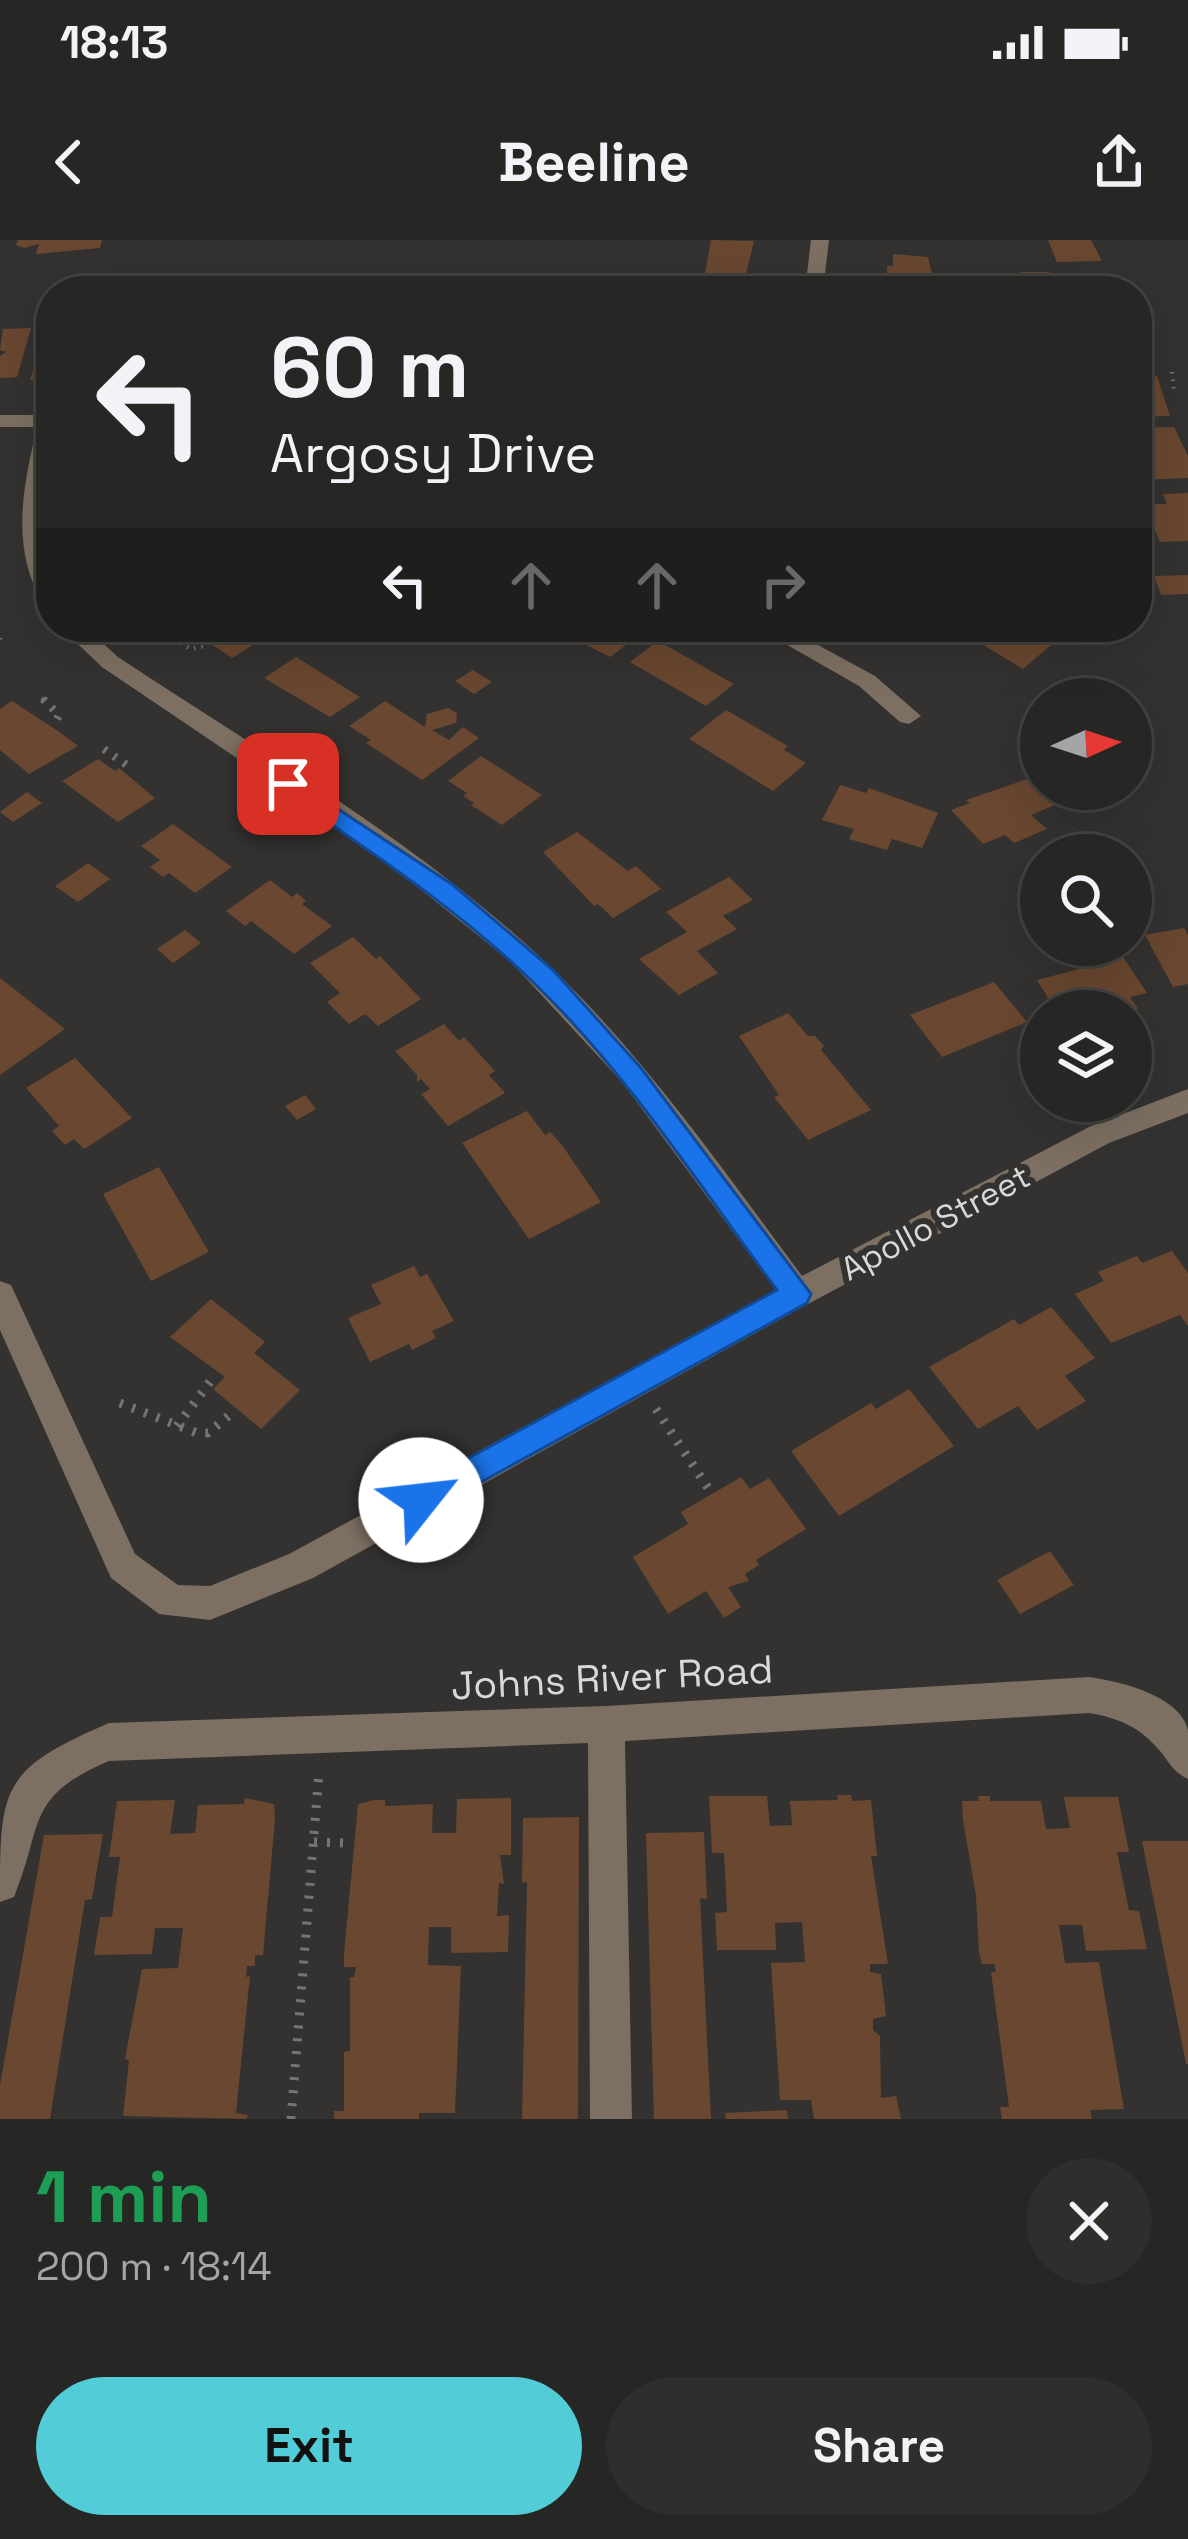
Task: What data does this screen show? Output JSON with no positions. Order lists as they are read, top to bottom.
{
  "streets": {
    "street": ["Apollo Street", "Johns River Road"]
  },
  "north": "right",
  "page": {
    "status": "18:13",
    "header": "Beeline",
    "turn": ["60 m", "Argosy Drive"],
    "heading": ["1 min", "200 m · 18:14"],
    "buttons": ["Exit", "Share"]
  }
}
